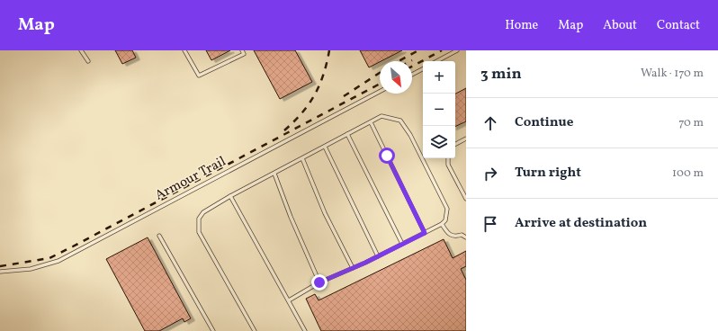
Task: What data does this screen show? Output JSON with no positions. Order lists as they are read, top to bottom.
{
  "streets": {
    "lane": ["Armour Trail"]
  },
  "north": "bottom right",
  "page": {
    "header": "Map",
    "nav": [
      "Home",
      "Map",
      "About",
      "Contact"
    ],
    "heading": ["3 min", "Walk · 170 m"],
    "map_buttons": ["+", "−"],
    "list": [
      ["Continue", "70 m"],
      ["Turn right", "100 m"],
      "Arrive at destination"
    ]
  }
}
